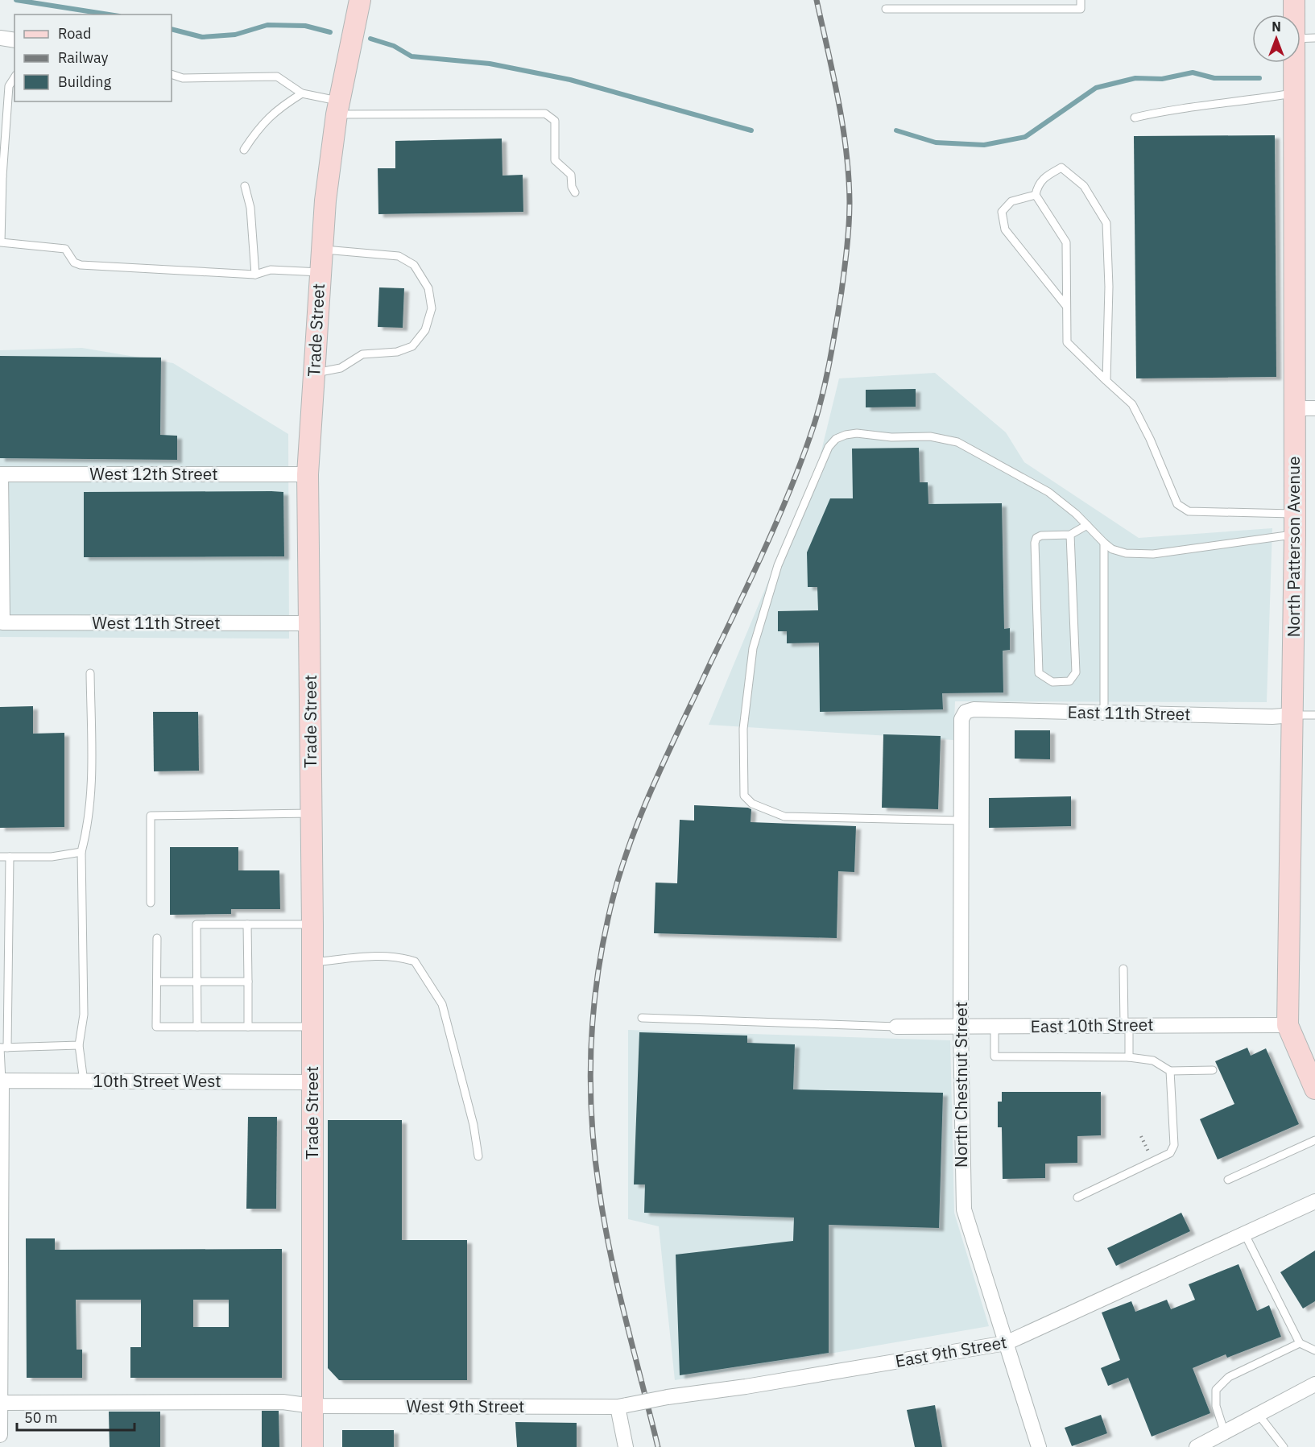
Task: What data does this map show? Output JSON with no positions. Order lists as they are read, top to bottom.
{
  "streets": {
    "street": [
      "Trade Street",
      "West 12th Street",
      "North Patterson Avenue",
      "West 11th Street",
      "East 11th Street",
      "East 10th Street",
      "10th Street West",
      "North Chestnut Street",
      "East 9th Street",
      "West 9th Street"
    ]
  },
  "crossings": [
    ["Trade Street", "West 12th Street"],
    ["Trade Street", "West 11th Street"],
    ["Trade Street", "10th Street West"],
    ["Trade Street", "West 9th Street"],
    ["West 12th Street", "West 11th Street"],
    ["North Patterson Avenue", "East 11th Street"],
    ["North Patterson Avenue", "East 10th Street"],
    ["East 11th Street", "North Chestnut Street"],
    ["East 10th Street", "North Chestnut Street"],
    ["North Chestnut Street", "East 9th Street"],
    ["East 9th Street", "West 9th Street"]
  ],
  "legend": ["Road", "Railway", "Building"],
  "scale_bar": "50 m",
  "north": "top"
}
